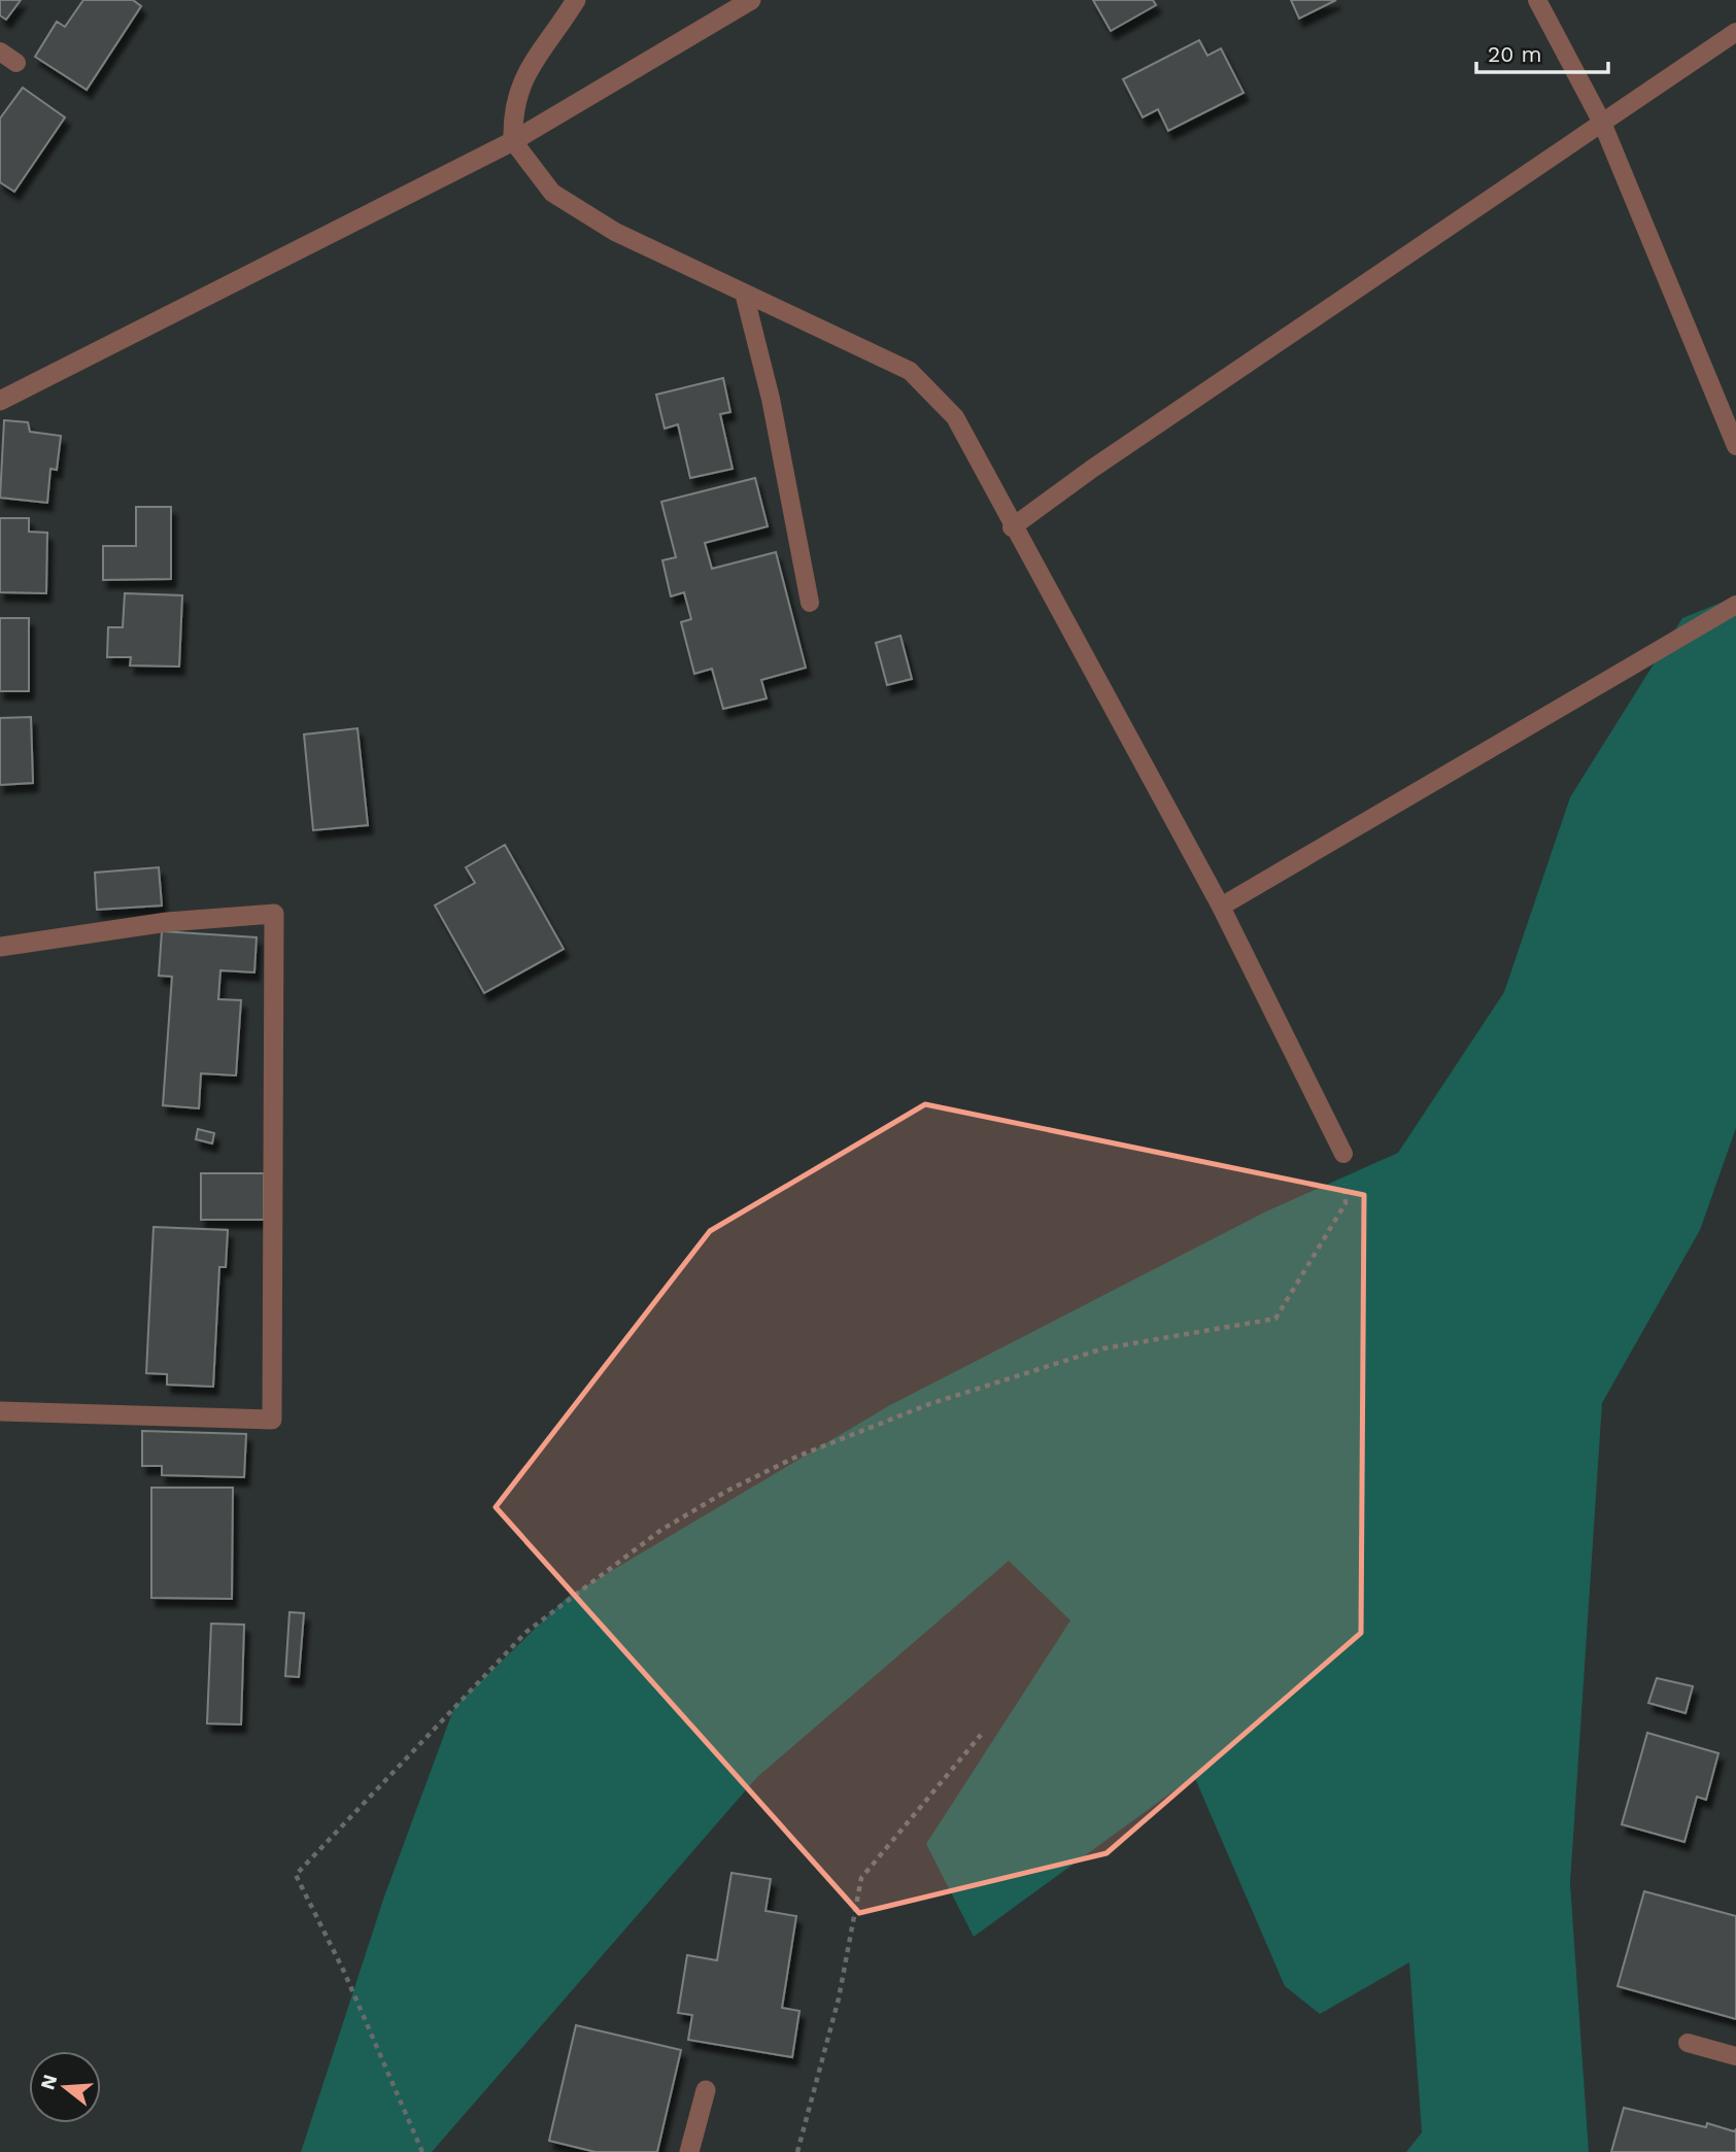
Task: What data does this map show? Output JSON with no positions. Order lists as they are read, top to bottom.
{
  "scale_bar": "20 m",
  "north": "left"
}
